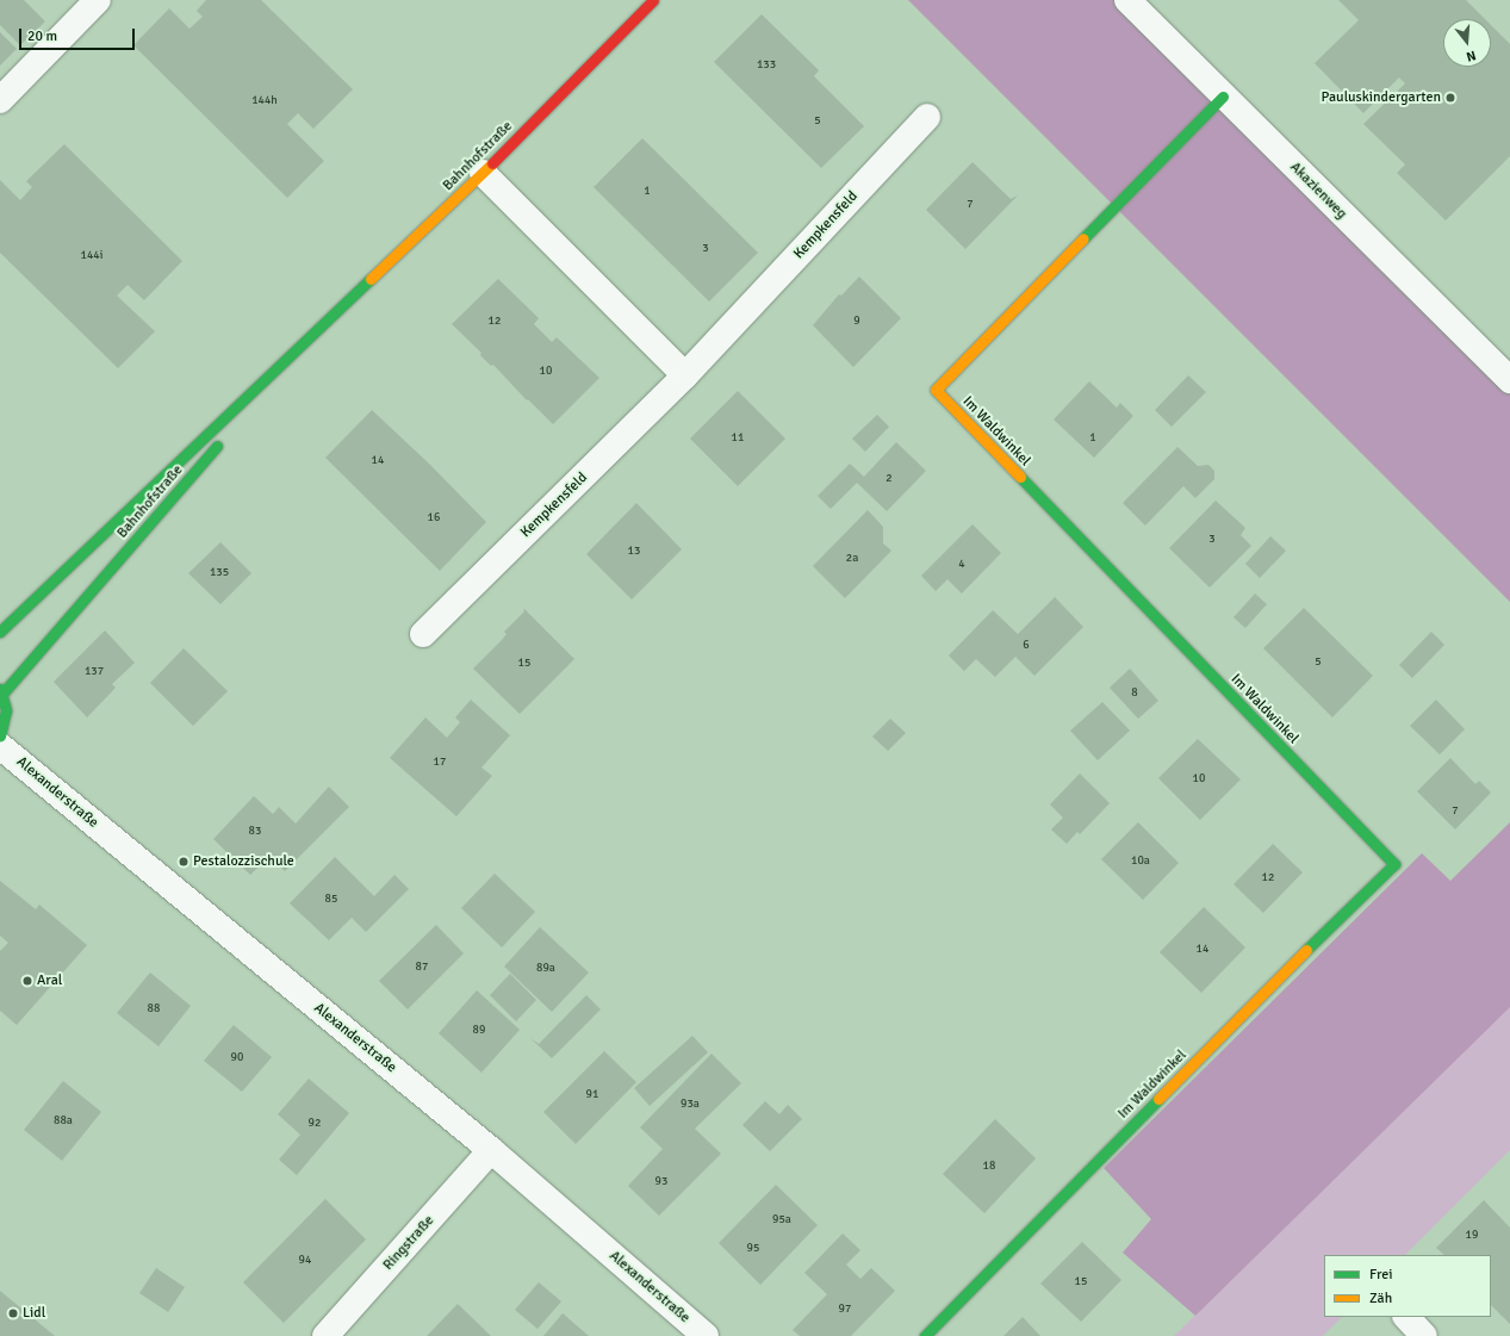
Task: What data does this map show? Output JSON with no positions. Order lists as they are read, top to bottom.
{
  "streets": {
    "street": [
      "Bahnhofstraße",
      "Akazienweg",
      "Kempkensfeld",
      "Im Waldwinkel",
      "Alexanderstraße",
      "Ringstraße"
    ]
  },
  "crossings": [
    ["Akazienweg", "Im Waldwinkel"],
    ["Alexanderstraße", "Ringstraße"]
  ],
  "places": [
    "Pauluskindergarten",
    "Pestalozzischule",
    "Aral",
    "Lidl"
  ],
  "house_numbers": [
    "133",
    "144h",
    "5",
    "1",
    "7",
    "3",
    "144i",
    "12",
    "9",
    "10",
    "11",
    "1",
    "14",
    "2",
    "16",
    "3",
    "13",
    "2a",
    "4",
    "135",
    "6",
    "5",
    "15",
    "137",
    "8",
    "17",
    "10",
    "7",
    "83",
    "10a",
    "12",
    "85",
    "14",
    "87",
    "89a",
    "88",
    "89",
    "90",
    "91",
    "93a",
    "88a",
    "92",
    "18",
    "93",
    "95a",
    "19",
    "95",
    "94",
    "15",
    "97"
  ],
  "legend": ["Frei", "Zäh"],
  "scale_bar": "20 m",
  "north": "bottom"
}
